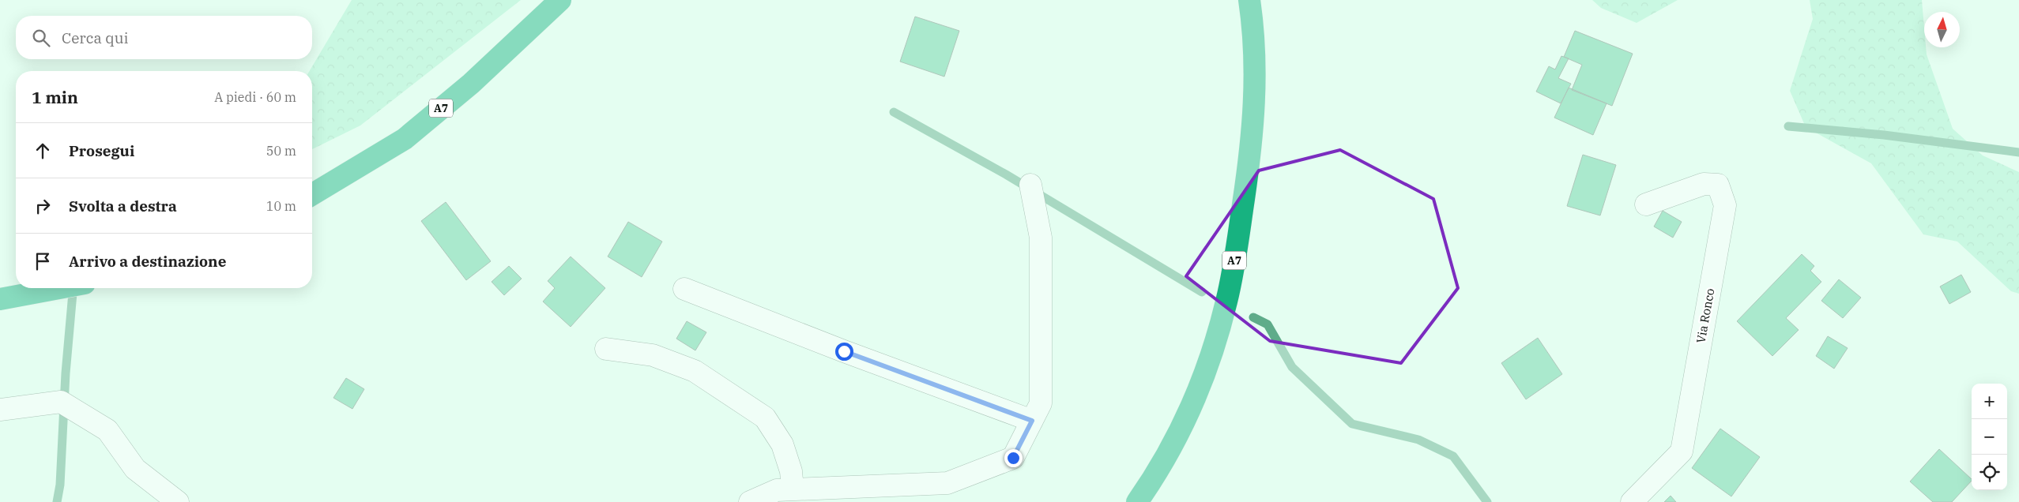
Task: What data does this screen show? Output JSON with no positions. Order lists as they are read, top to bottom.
{
  "streets": {
    "highway": ["A7"],
    "street": ["Via Ronco"]
  },
  "north": "top",
  "page": {
    "search": "Cerca qui",
    "heading": ["1 min", "A piedi · 60 m"],
    "list": [
      ["Prosegui", "50 m"],
      ["Svolta a destra", "10 m"],
      "Arrivo a destinazione"
    ],
    "map_buttons": ["+", "−"]
  }
}
